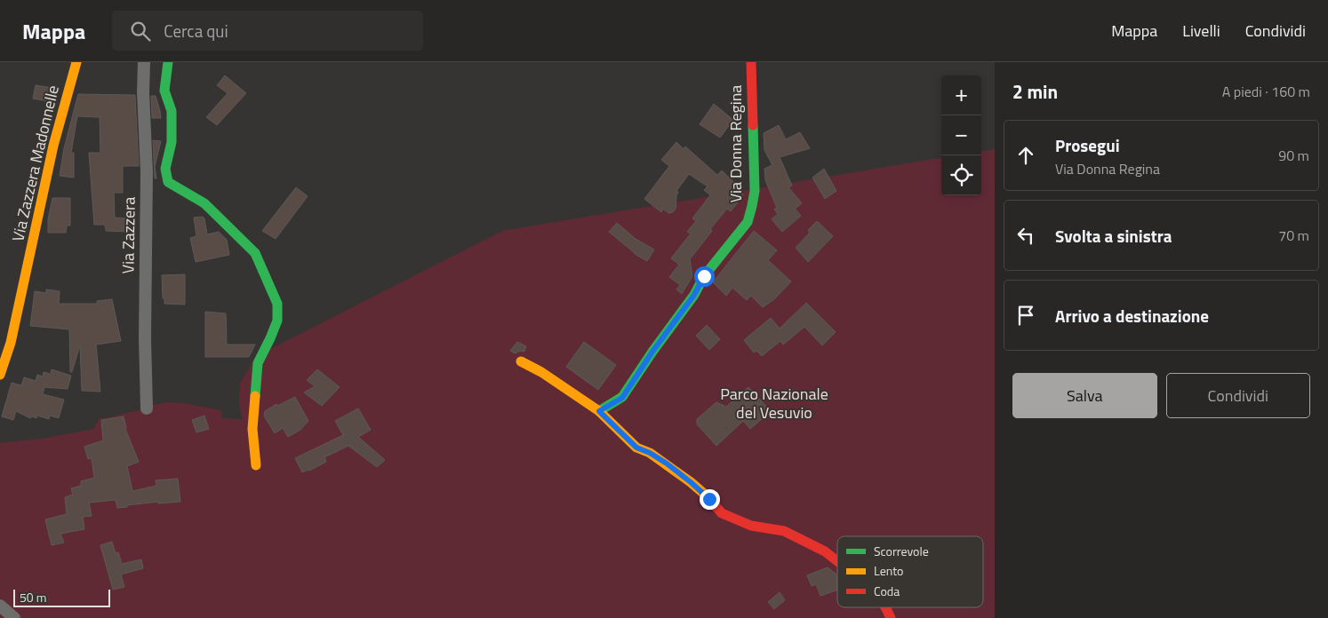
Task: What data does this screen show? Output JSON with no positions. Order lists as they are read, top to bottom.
{
  "streets": {
    "street": ["Via Donna Regina", "Via Zazzera Madonnelle", "Via Zazzera"]
  },
  "parks": ["Parco Nazionale del Vesuvio"],
  "legend": ["Scorrevole", "Lento", "Coda"],
  "scale_bar": "50 m",
  "page": {
    "header": "Mappa",
    "search": "Cerca qui",
    "nav": ["Mappa", "Livelli", "Condividi"],
    "heading": ["2 min", "A piedi · 160 m"],
    "map_buttons": ["+", "−"],
    "list": [
      ["Prosegui", "Via Donna Regina", "90 m"],
      ["Svolta a sinistra", "70 m"],
      "Arrivo a destinazione"
    ],
    "buttons": ["Salva", "Condividi"],
    "scale": "50 m"
  }
}
